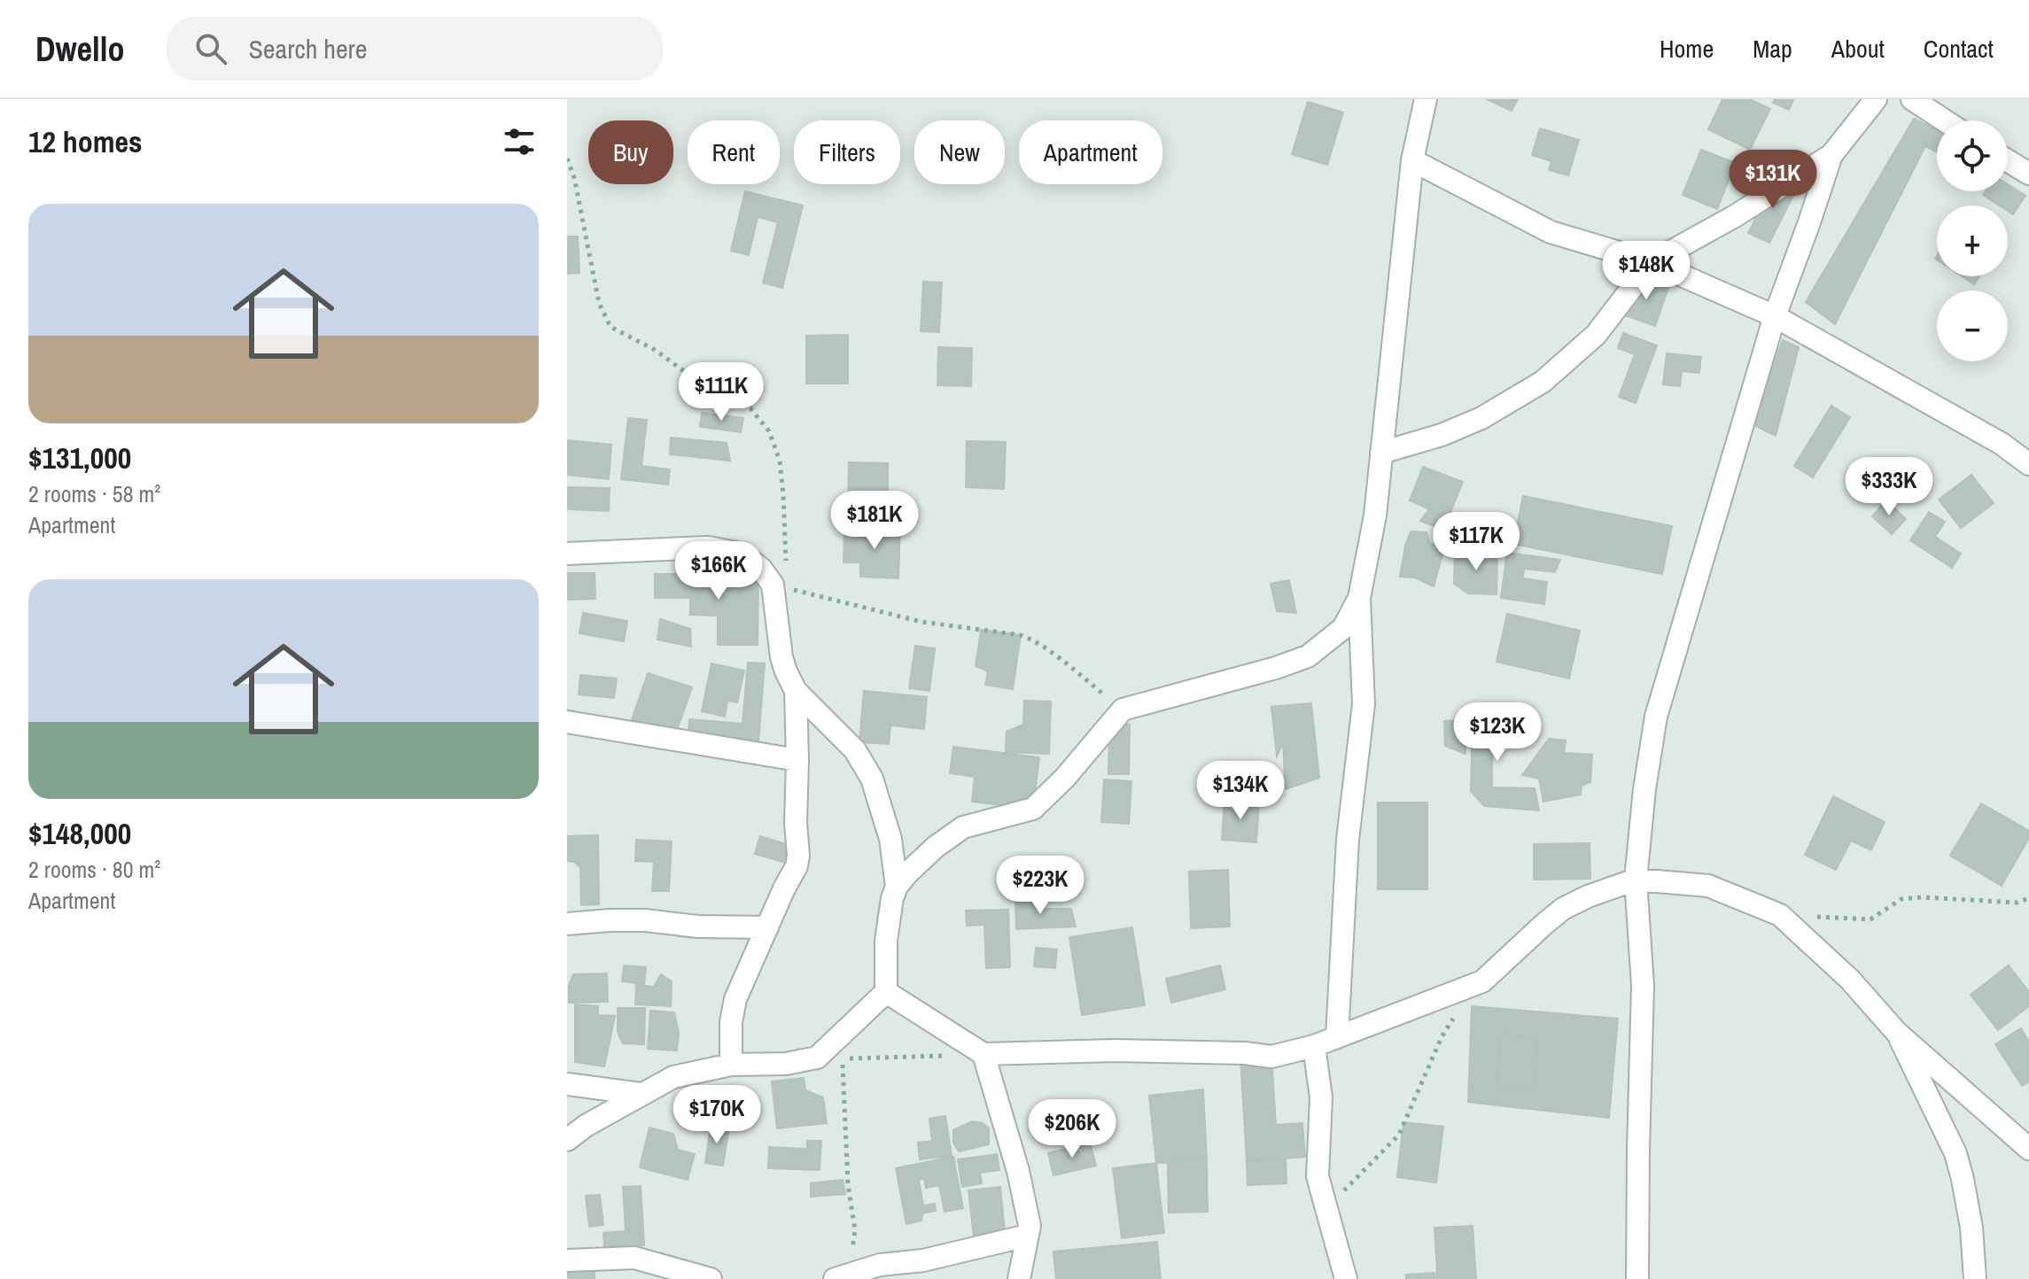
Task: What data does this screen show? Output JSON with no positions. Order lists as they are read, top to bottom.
{
  "page": {
    "header": "Dwello",
    "search": "Search here",
    "nav": [
      "Home",
      "Map",
      "About",
      "Contact"
    ],
    "heading": "12 homes",
    "map_buttons": ["+", "−"],
    "chip": [
      "Buy",
      "Rent",
      "Filters",
      "New",
      "Apartment"
    ],
    "price": [
      "$131K",
      "$148K",
      "$111K",
      "$333K",
      "$181K",
      "$117K",
      "$166K",
      "$123K",
      "$134K",
      "$223K",
      "$170K",
      "$206K"
    ],
    "list": [
      {
        "name": "$131,000",
        "note": "2 rooms · 58 m² · Apartment"
      },
      {
        "name": "$148,000",
        "note": "2 rooms · 80 m² · Apartment"
      }
    ]
  }
}
